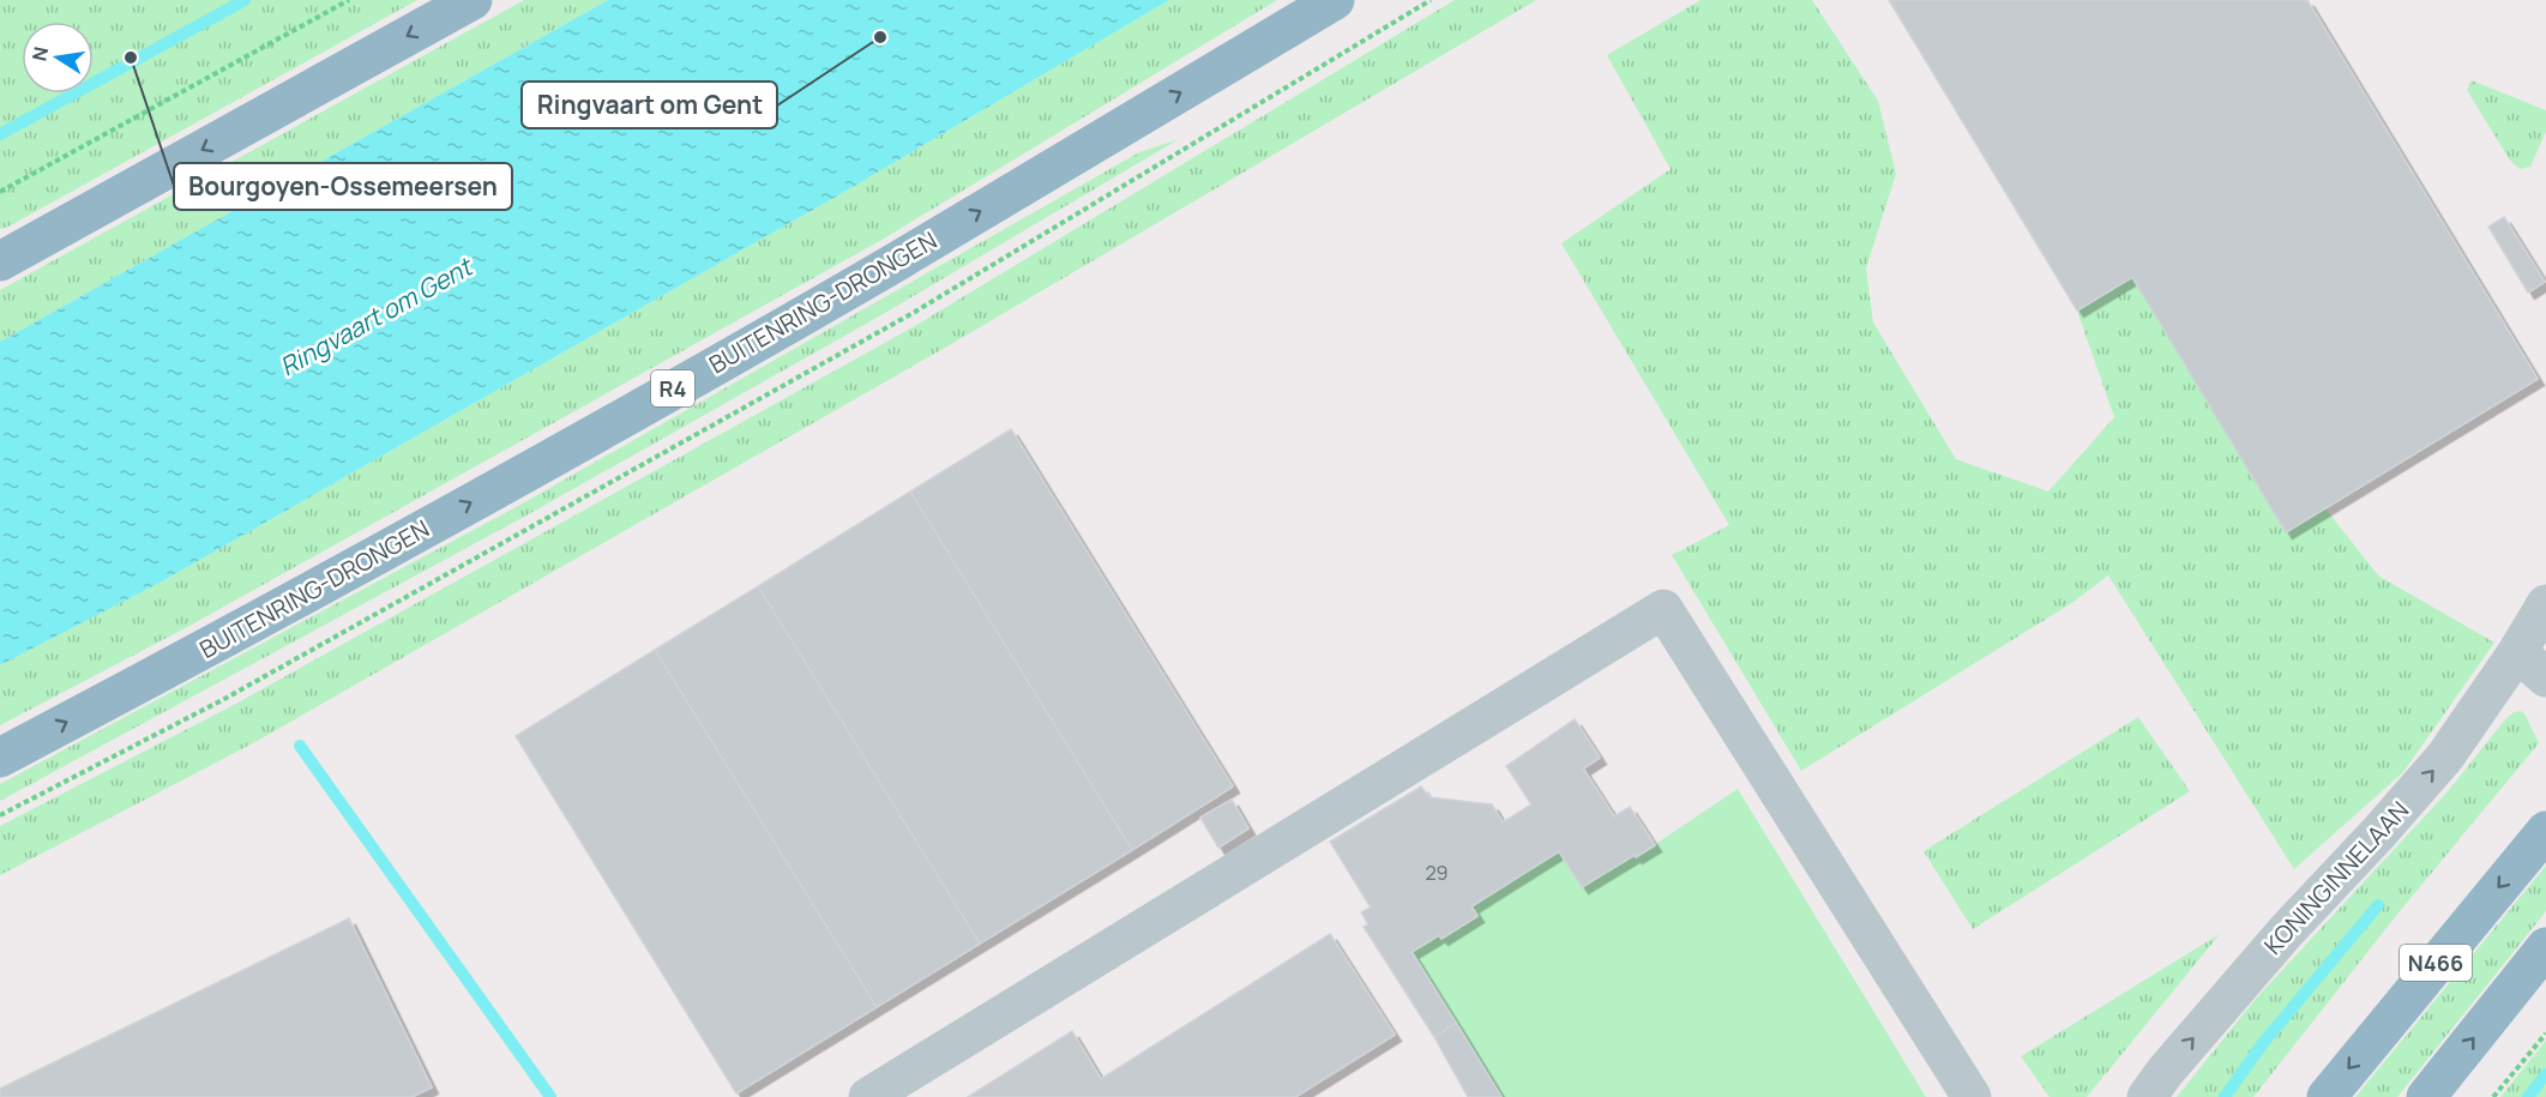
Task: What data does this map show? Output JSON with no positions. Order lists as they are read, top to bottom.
{
  "streets": {
    "highway": ["BUITENRING-DRONGEN", "R4", "N466"],
    "street": ["KONINGINNELAAN"]
  },
  "one_way": ["BUITENRING-DRONGEN", "KONINGINNELAAN"],
  "water": ["Ringvaart om Gent"],
  "places": ["Ringvaart om Gent", "Bourgoyen-Ossemeersen"],
  "house_numbers": ["29"],
  "north": "left"
}
